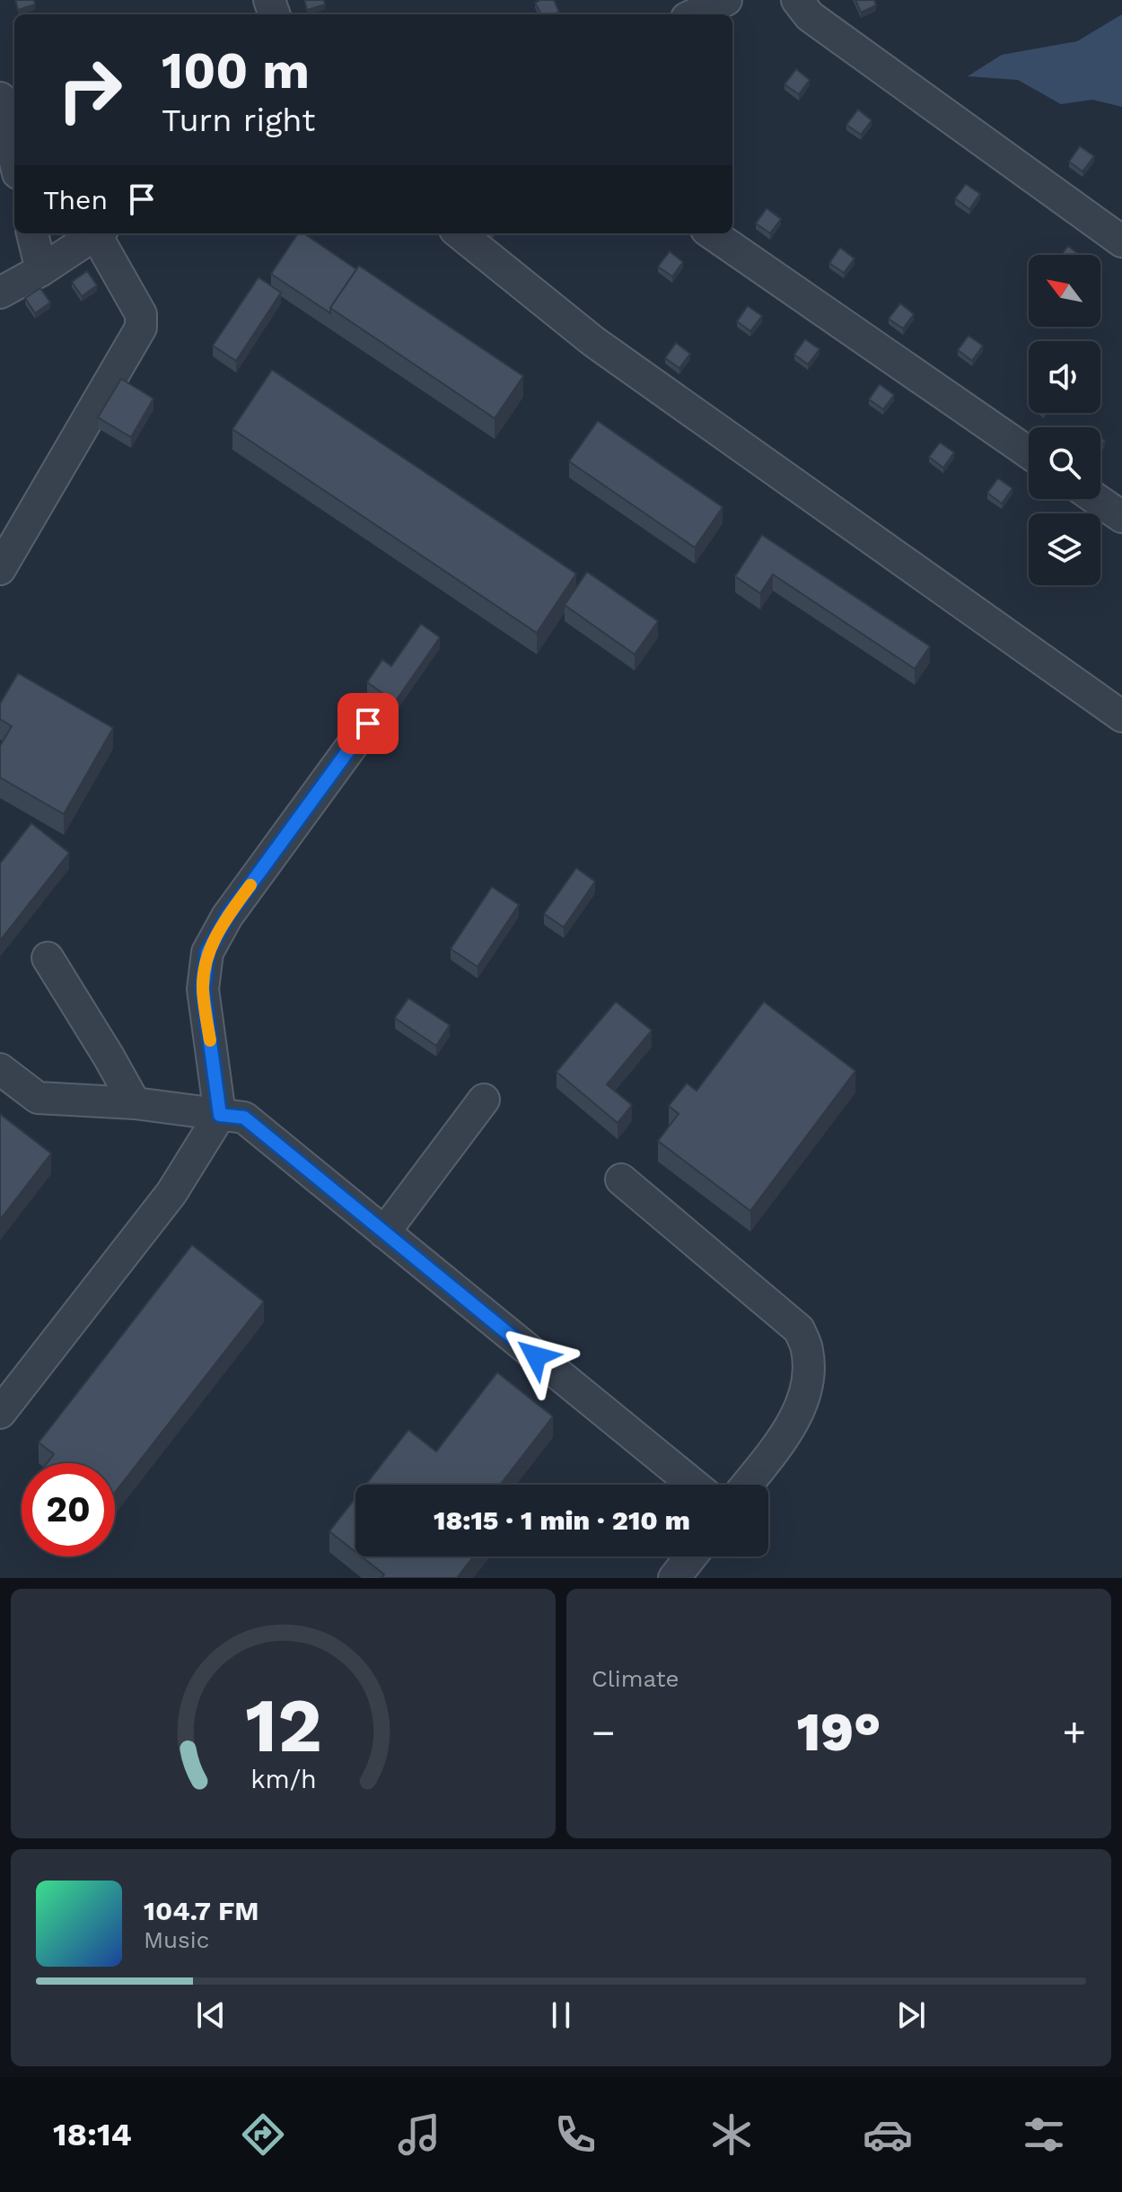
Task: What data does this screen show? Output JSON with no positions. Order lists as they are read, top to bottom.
{
  "north": "top left",
  "page": {
    "turn": ["100 m", "Turn right"],
    "then": "Then",
    "limit": "20",
    "trip": "18:15 · 1 min · 210 m",
    "tile": "Climate",
    "heat": ["−", "19°", "+"],
    "song": ["104.7 FM", "Music"],
    "tabs": "18:14",
    "gauge": ["12", "km/h"]
  }
}
